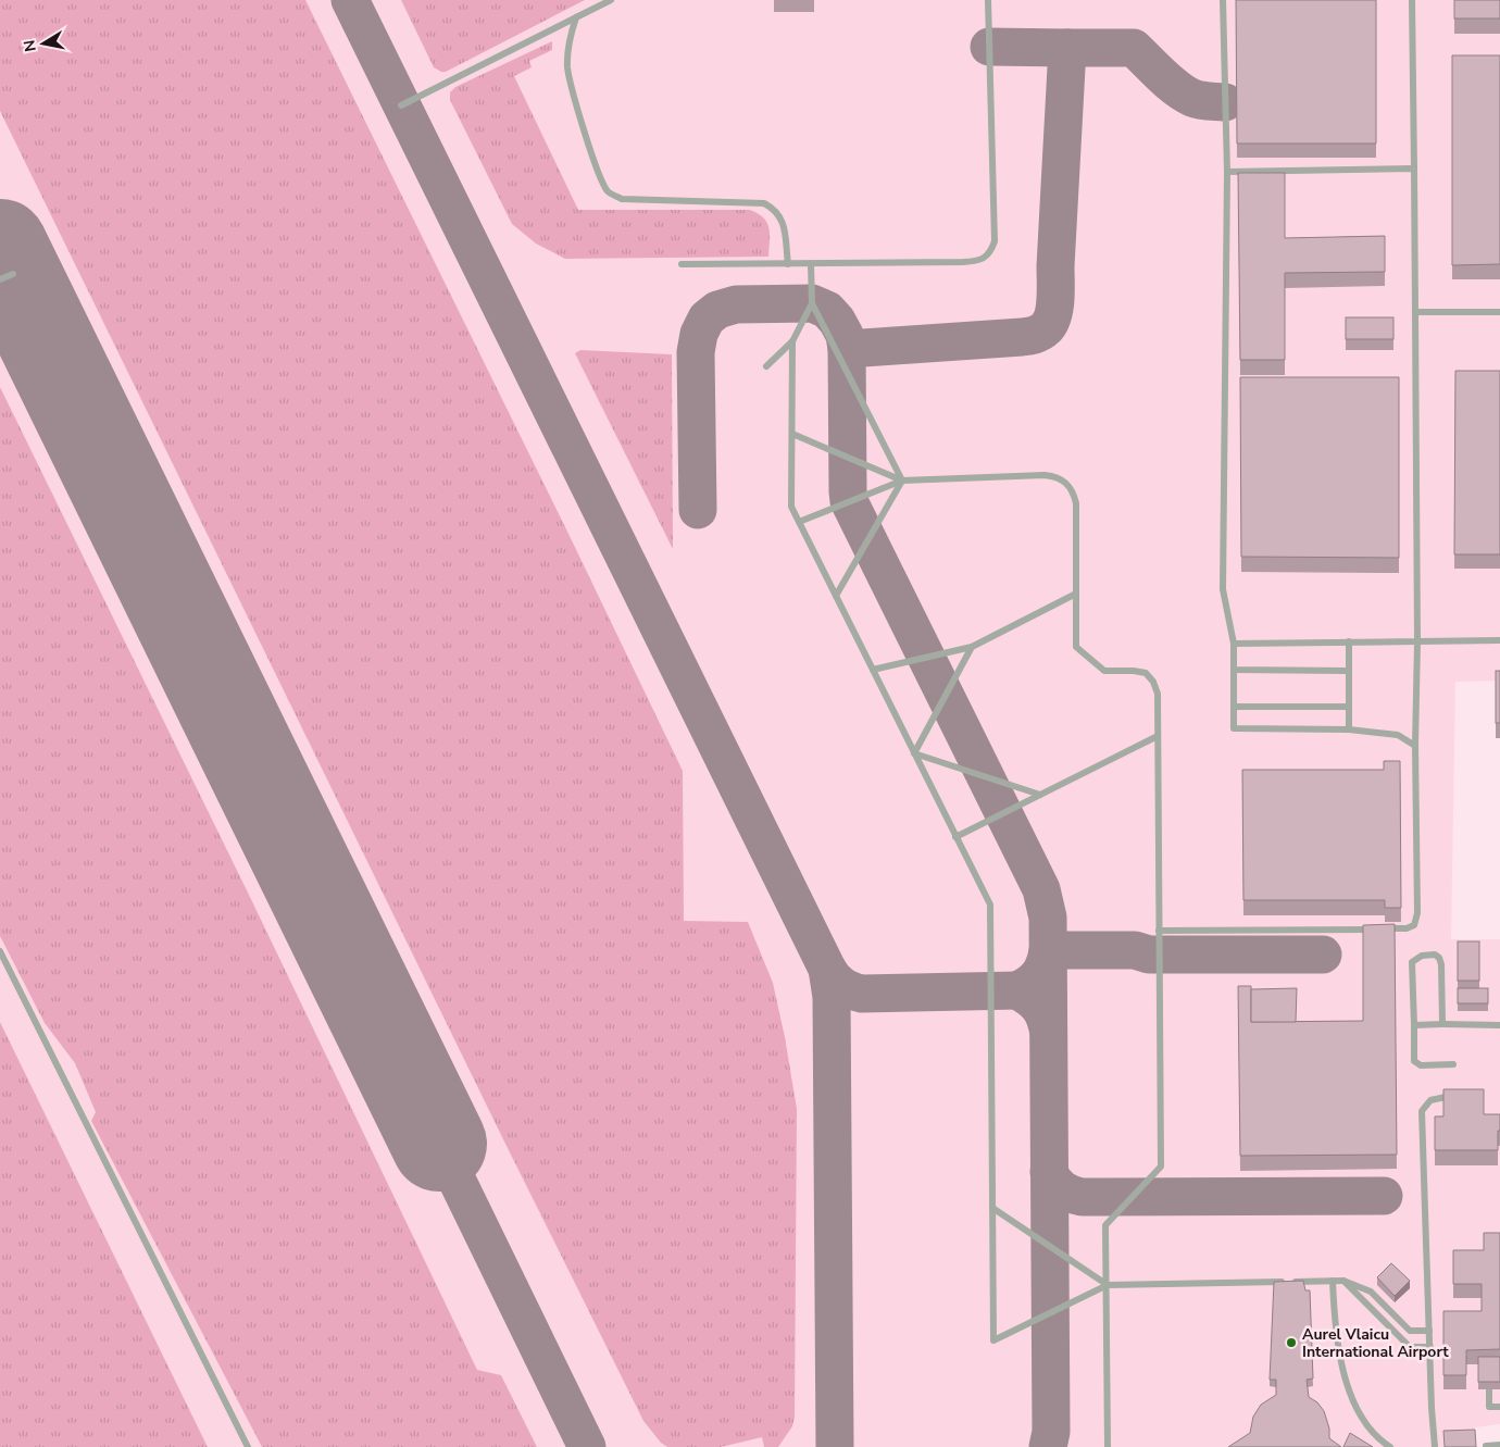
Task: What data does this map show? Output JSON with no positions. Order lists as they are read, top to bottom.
{
  "places": ["Aurel Vlaicu International Airport"],
  "north": "left"
}
